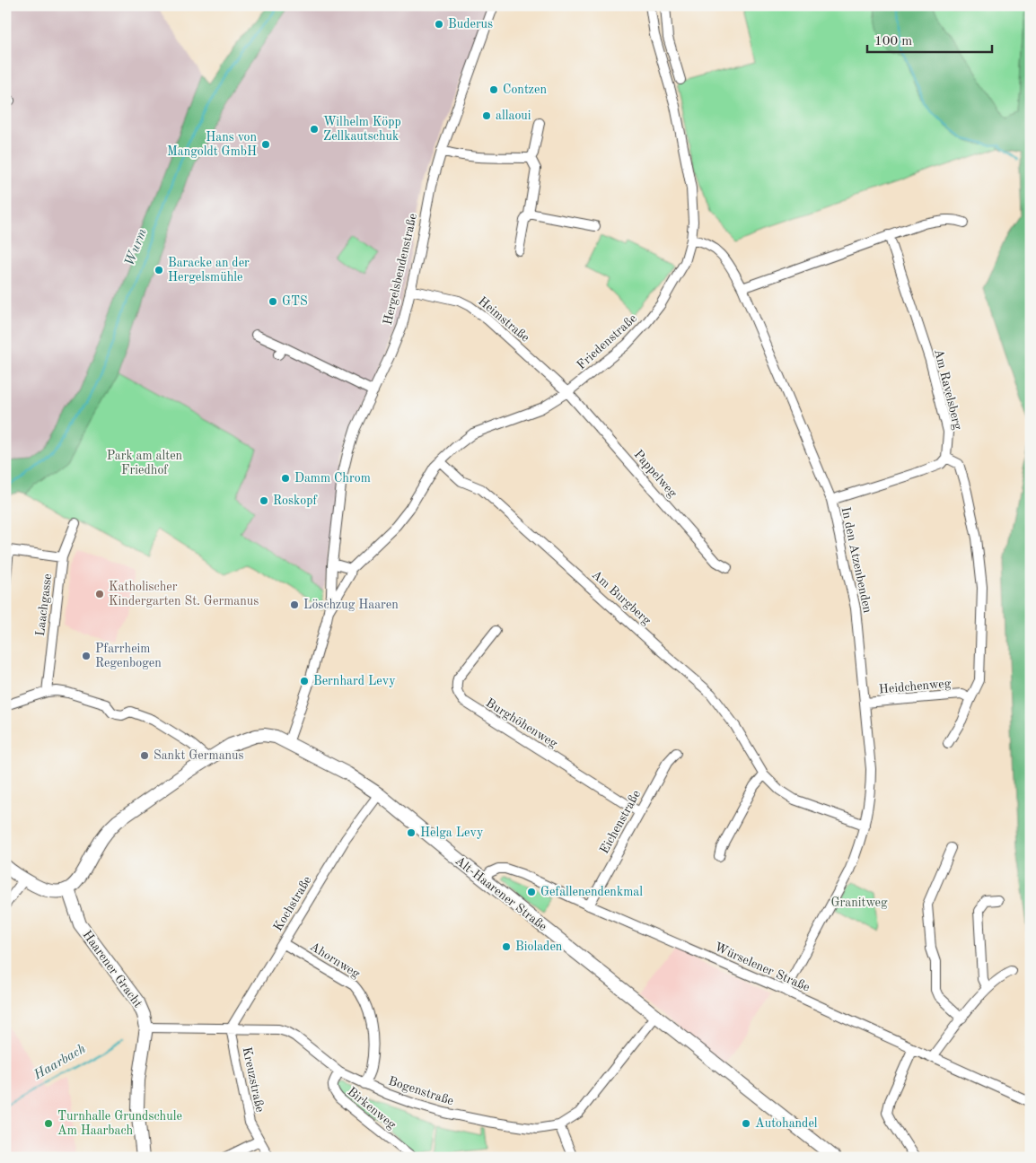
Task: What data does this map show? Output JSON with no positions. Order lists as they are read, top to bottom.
{
  "streets": {
    "main road": ["Alt-Haarener Straße", "Haarener Gracht"],
    "street": [
      "Hergelsbendenstraße",
      "Heimstraße",
      "Friedenstraße",
      "Am Ravelsberg",
      "Pappelweg",
      "In den Atzenbenden",
      "Am Burgberg",
      "Laachgasse",
      "Heidchenweg",
      "Burghöhenweg",
      "Eichenstraße",
      "Kochstraße",
      "Ahornweg",
      "Würselener Straße",
      "Kreuzstraße",
      "Bogenstraße",
      "Birkenweg"
    ]
  },
  "crossings": [
    ["Hergelsbendenstraße", "Heimstraße"],
    ["Hergelsbendenstraße", "Friedenstraße"],
    ["Heimstraße", "Friedenstraße"],
    ["Heimstraße", "Pappelweg"],
    ["Friedenstraße", "Pappelweg"],
    ["Friedenstraße", "In den Atzenbenden"],
    ["Friedenstraße", "Am Burgberg"],
    ["Friedenstraße", "Alt-Haarener Straße"],
    ["In den Atzenbenden", "Am Burgberg"],
    ["In den Atzenbenden", "Heidchenweg"],
    ["In den Atzenbenden", "Würselener Straße"],
    ["Burghöhenweg", "Eichenstraße"],
    ["Eichenstraße", "Würselener Straße"],
    ["Alt-Haarener Straße", "Kochstraße"],
    ["Alt-Haarener Straße", "Würselener Straße"],
    ["Alt-Haarener Straße", "Haarener Gracht"],
    ["Alt-Haarener Straße", "Bogenstraße"],
    ["Kochstraße", "Ahornweg"],
    ["Kochstraße", "Kreuzstraße"],
    ["Kochstraße", "Bogenstraße"],
    ["Ahornweg", "Bogenstraße"],
    ["Haarener Gracht", "Bogenstraße"],
    ["Kreuzstraße", "Bogenstraße"],
    ["Bogenstraße", "Birkenweg"]
  ],
  "water": ["Wurm", "Haarbach"],
  "parks": ["Park am alten Friedhof", "Granitweg"],
  "places": [
    "Buderus",
    "Contzen",
    "allaoui",
    "Wilhelm Köpp Zellkautschuk",
    "Hans von Mangoldt GmbH",
    "Baracke an der Hergelsmühle",
    "GTS",
    "Damm Chrom",
    "Roskopf",
    "Katholischer Kindergarten St. Germanus",
    "Löschzug Haaren",
    "Pfarrheim Regenbogen",
    "Bernhard Levy",
    "Sankt Germanus",
    "Helga Levy",
    "Gefallenendenkmal",
    "Bioladen",
    "Turnhalle Grundschule Am Haarbach",
    "Autohandel"
  ],
  "scale_bar": "100 m"
}
